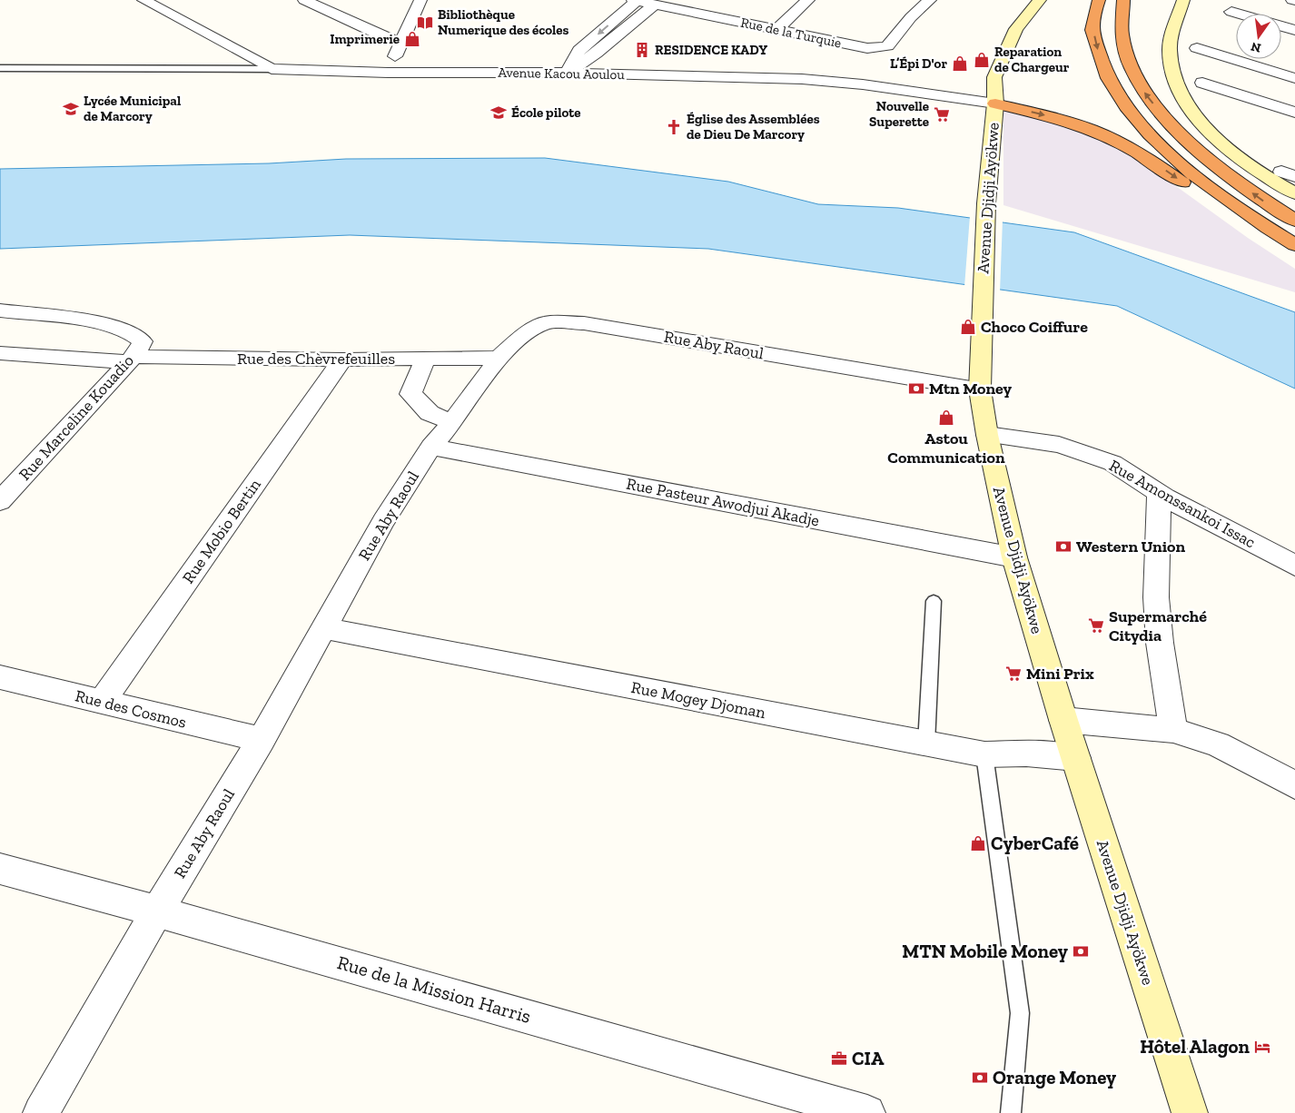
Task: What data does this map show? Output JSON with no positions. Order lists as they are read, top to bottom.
{
  "streets": {
    "street": [
      "Rue de la Turquie",
      "Avenue Kacou Aoulou",
      "Avenue Djidji Ayökwe",
      "Rue Aby Raoul",
      "Rue des Chèvrefeuilles",
      "Rue Marceline Kouadio",
      "Rue Pasteur Awodjui Akadje",
      "Rue Amonssankoi Issac",
      "Rue Mobio Bertin",
      "Rue Mogey Djoman",
      "Rue des Cosmos",
      "Rue de la Mission Harris"
    ]
  },
  "crossings": [
    ["Avenue Kacou Aoulou", "Avenue Djidji Ayökwe"],
    ["Avenue Djidji Ayökwe", "Rue Aby Raoul"],
    ["Avenue Djidji Ayökwe", "Rue Pasteur Awodjui Akadje"],
    ["Avenue Djidji Ayökwe", "Rue Amonssankoi Issac"],
    ["Avenue Djidji Ayökwe", "Rue Mogey Djoman"],
    ["Rue Aby Raoul", "Rue des Chèvrefeuilles"],
    ["Rue Aby Raoul", "Rue Pasteur Awodjui Akadje"],
    ["Rue Aby Raoul", "Rue Mogey Djoman"],
    ["Rue Aby Raoul", "Rue des Cosmos"],
    ["Rue Aby Raoul", "Rue de la Mission Harris"],
    ["Rue des Chèvrefeuilles", "Rue Marceline Kouadio"],
    ["Rue des Chèvrefeuilles", "Rue Mobio Bertin"],
    ["Rue Mobio Bertin", "Rue des Cosmos"]
  ],
  "places": {
    "library": ["Bibliothèque Numerique des écoles"],
    "shop": [
      "Imprimerie",
      "Reparation de Chargeur",
      "L’Épi D'or",
      "Choco Coiffure",
      "Astou Communication",
      "CyberCafé"
    ],
    "building": ["RESIDENCE KADY"],
    "school or university": ["Lycée Municipal de Marcory", "École pilote"],
    "supermarket": ["Nouvelle Superette", "Supermarché Citydia", "Mini Prix"],
    "church": ["Église des Assemblées de Dieu De Marcory"],
    "bank": [
      "Mtn Money",
      "Western Union",
      "MTN Mobile Money",
      "Orange Money"
    ],
    "hotel": ["Hôtel Alagon"],
    "office": ["CIA"]
  },
  "north": "bottom"
}
